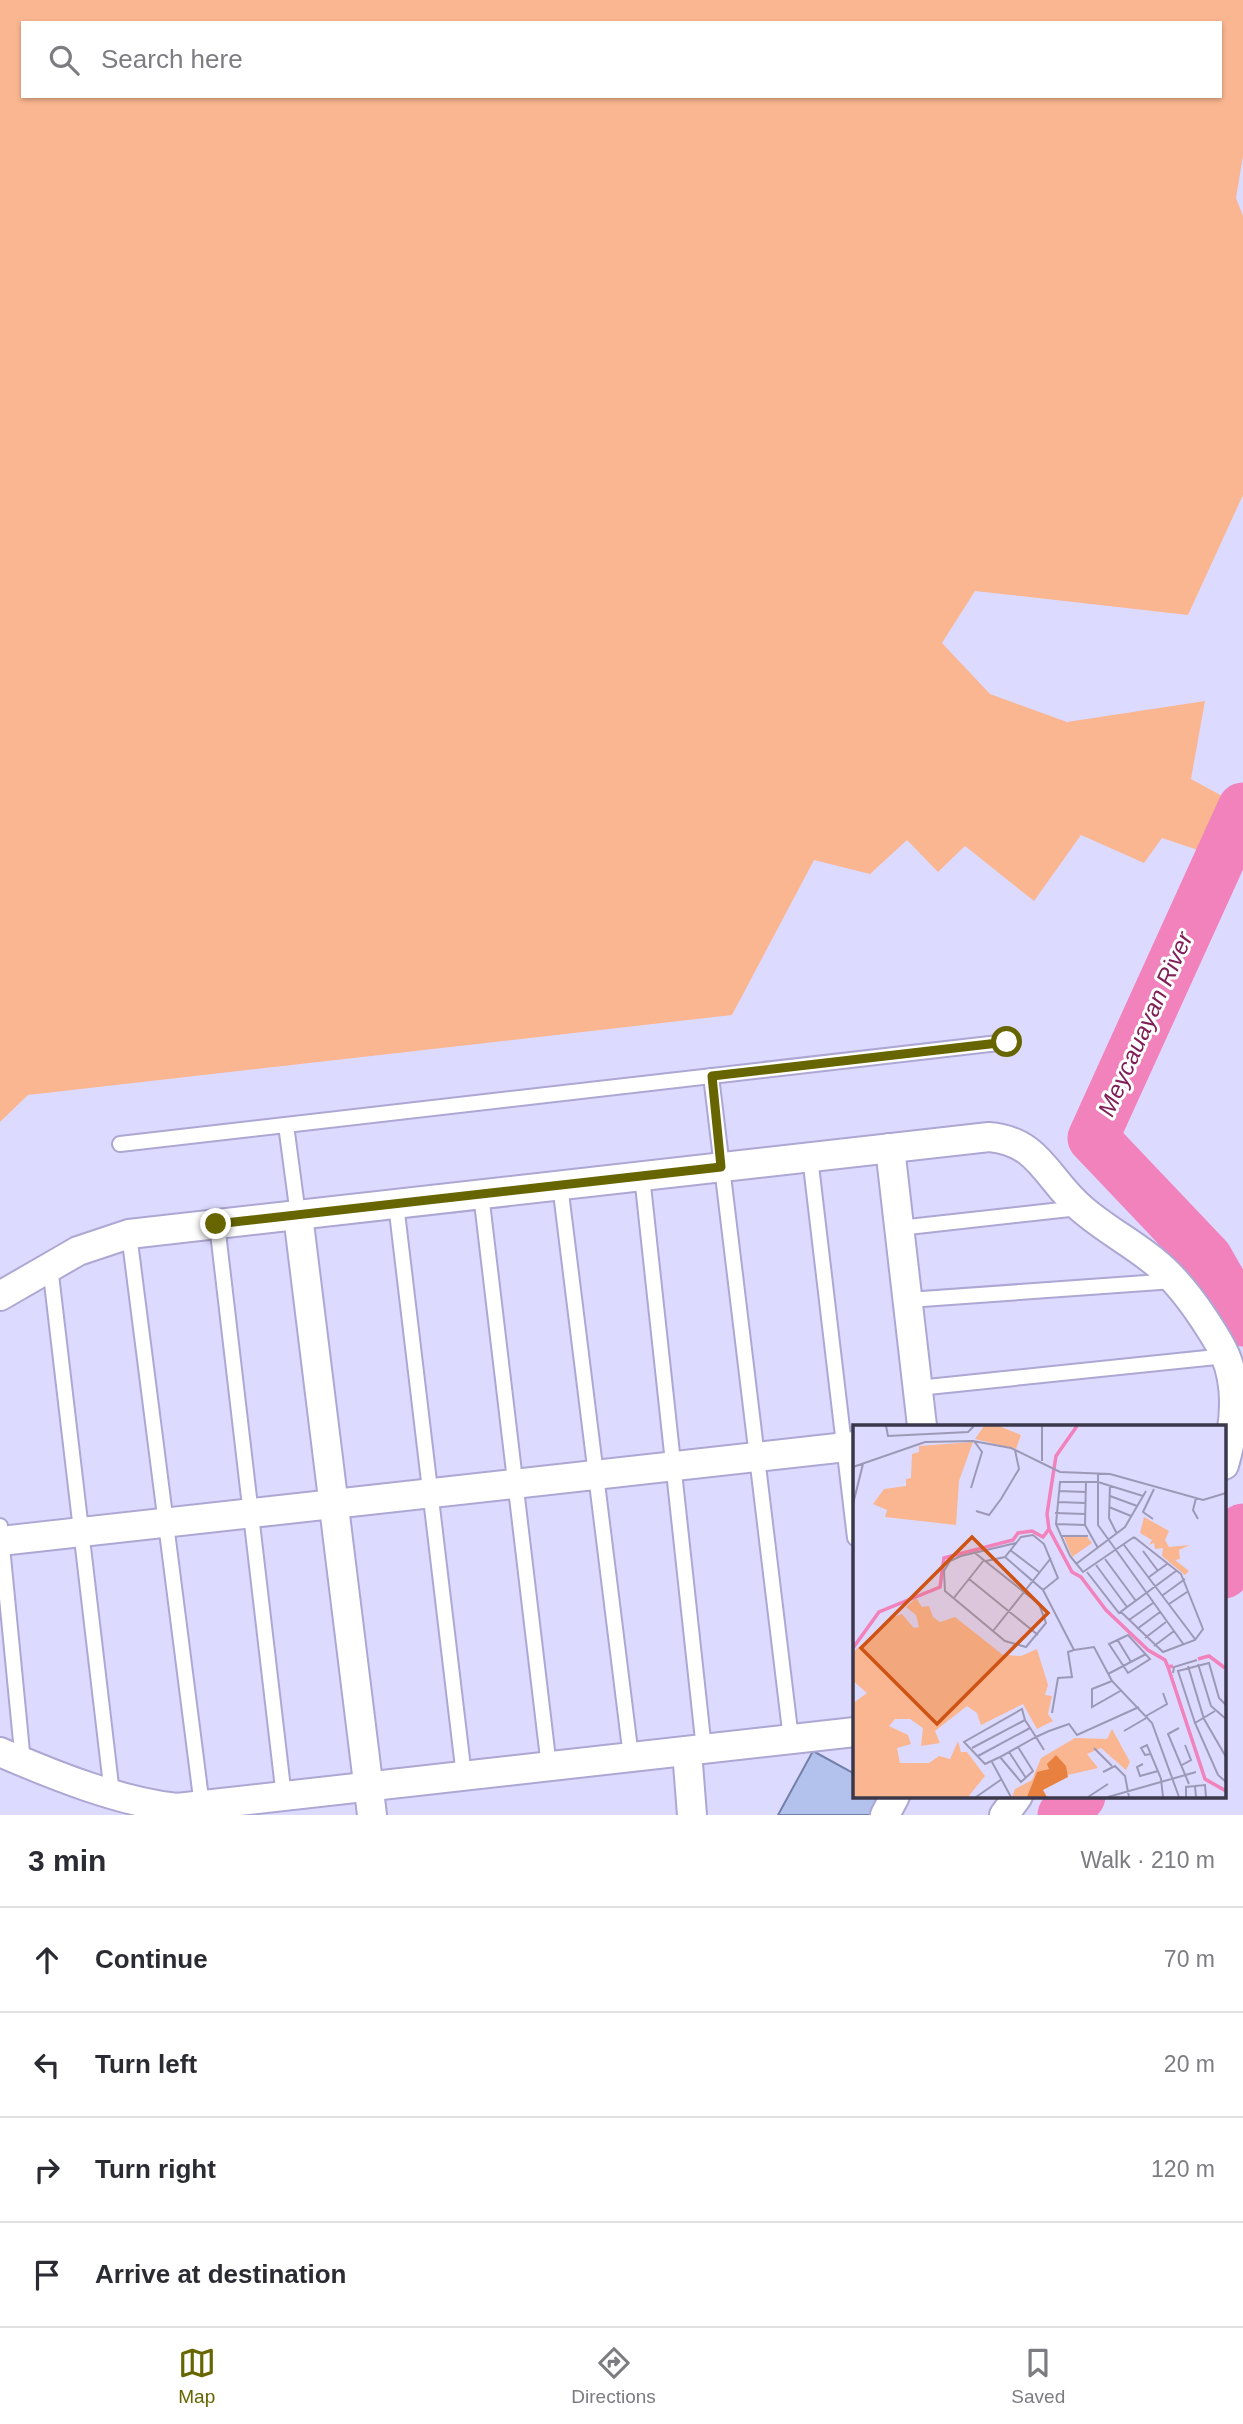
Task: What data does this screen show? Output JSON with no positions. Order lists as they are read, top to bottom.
{
  "water": ["Meycauayan River"],
  "page": {
    "search": "Search here",
    "heading": ["3 min", "Walk · 210 m"],
    "list": [
      ["Continue", "70 m"],
      ["Turn left", "20 m"],
      ["Turn right", "120 m"],
      "Arrive at destination"
    ],
    "nav": ["Map", "Directions", "Saved"]
  }
}
